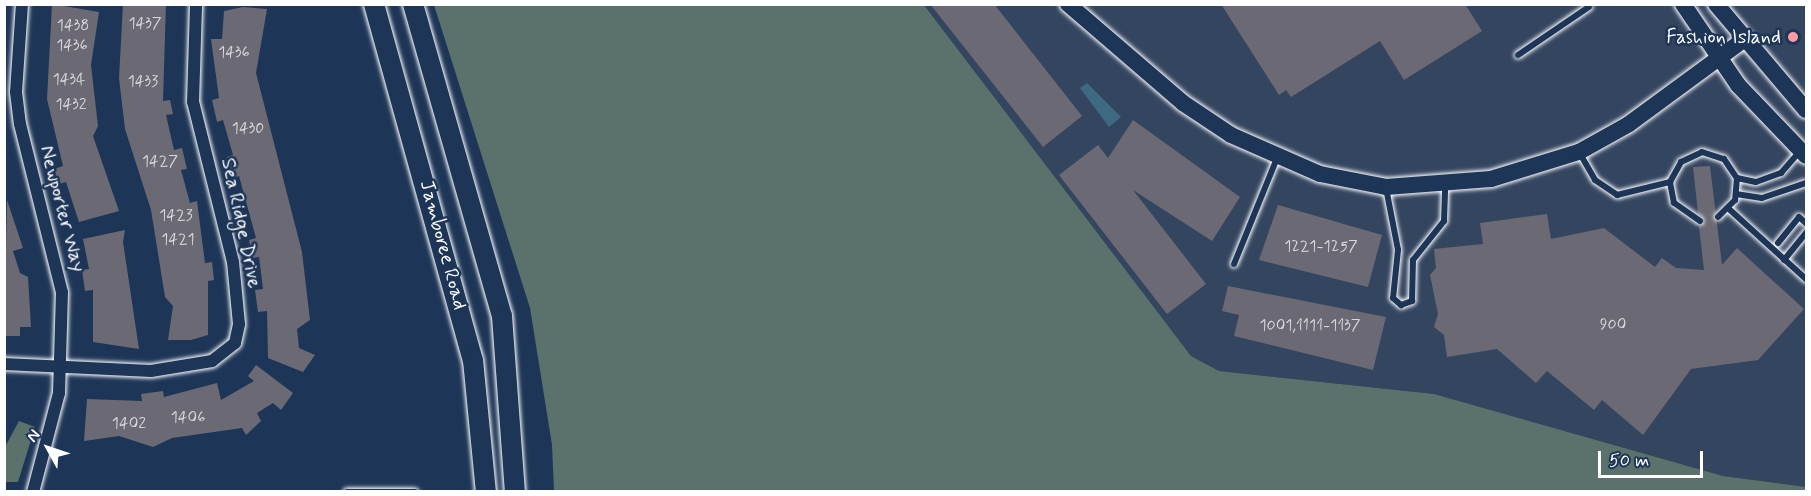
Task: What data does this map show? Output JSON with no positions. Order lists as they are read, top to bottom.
{
  "streets": {
    "main road": ["Jamboree Road"],
    "street": ["Newporter Way", "Sea Ridge Drive"]
  },
  "crossings": [
    ["Newporter Way", "Sea Ridge Drive"]
  ],
  "places": ["Fashion Island"],
  "house_numbers": [
    "1437",
    "1438",
    "1436",
    "1436",
    "1434",
    "1433",
    "1432",
    "1430",
    "1427",
    "1423",
    "1421",
    "1221-1257",
    "900",
    "1001,1111-1137",
    "1406",
    "1402"
  ],
  "scale_bar": "50 m",
  "north": "top left"
}
